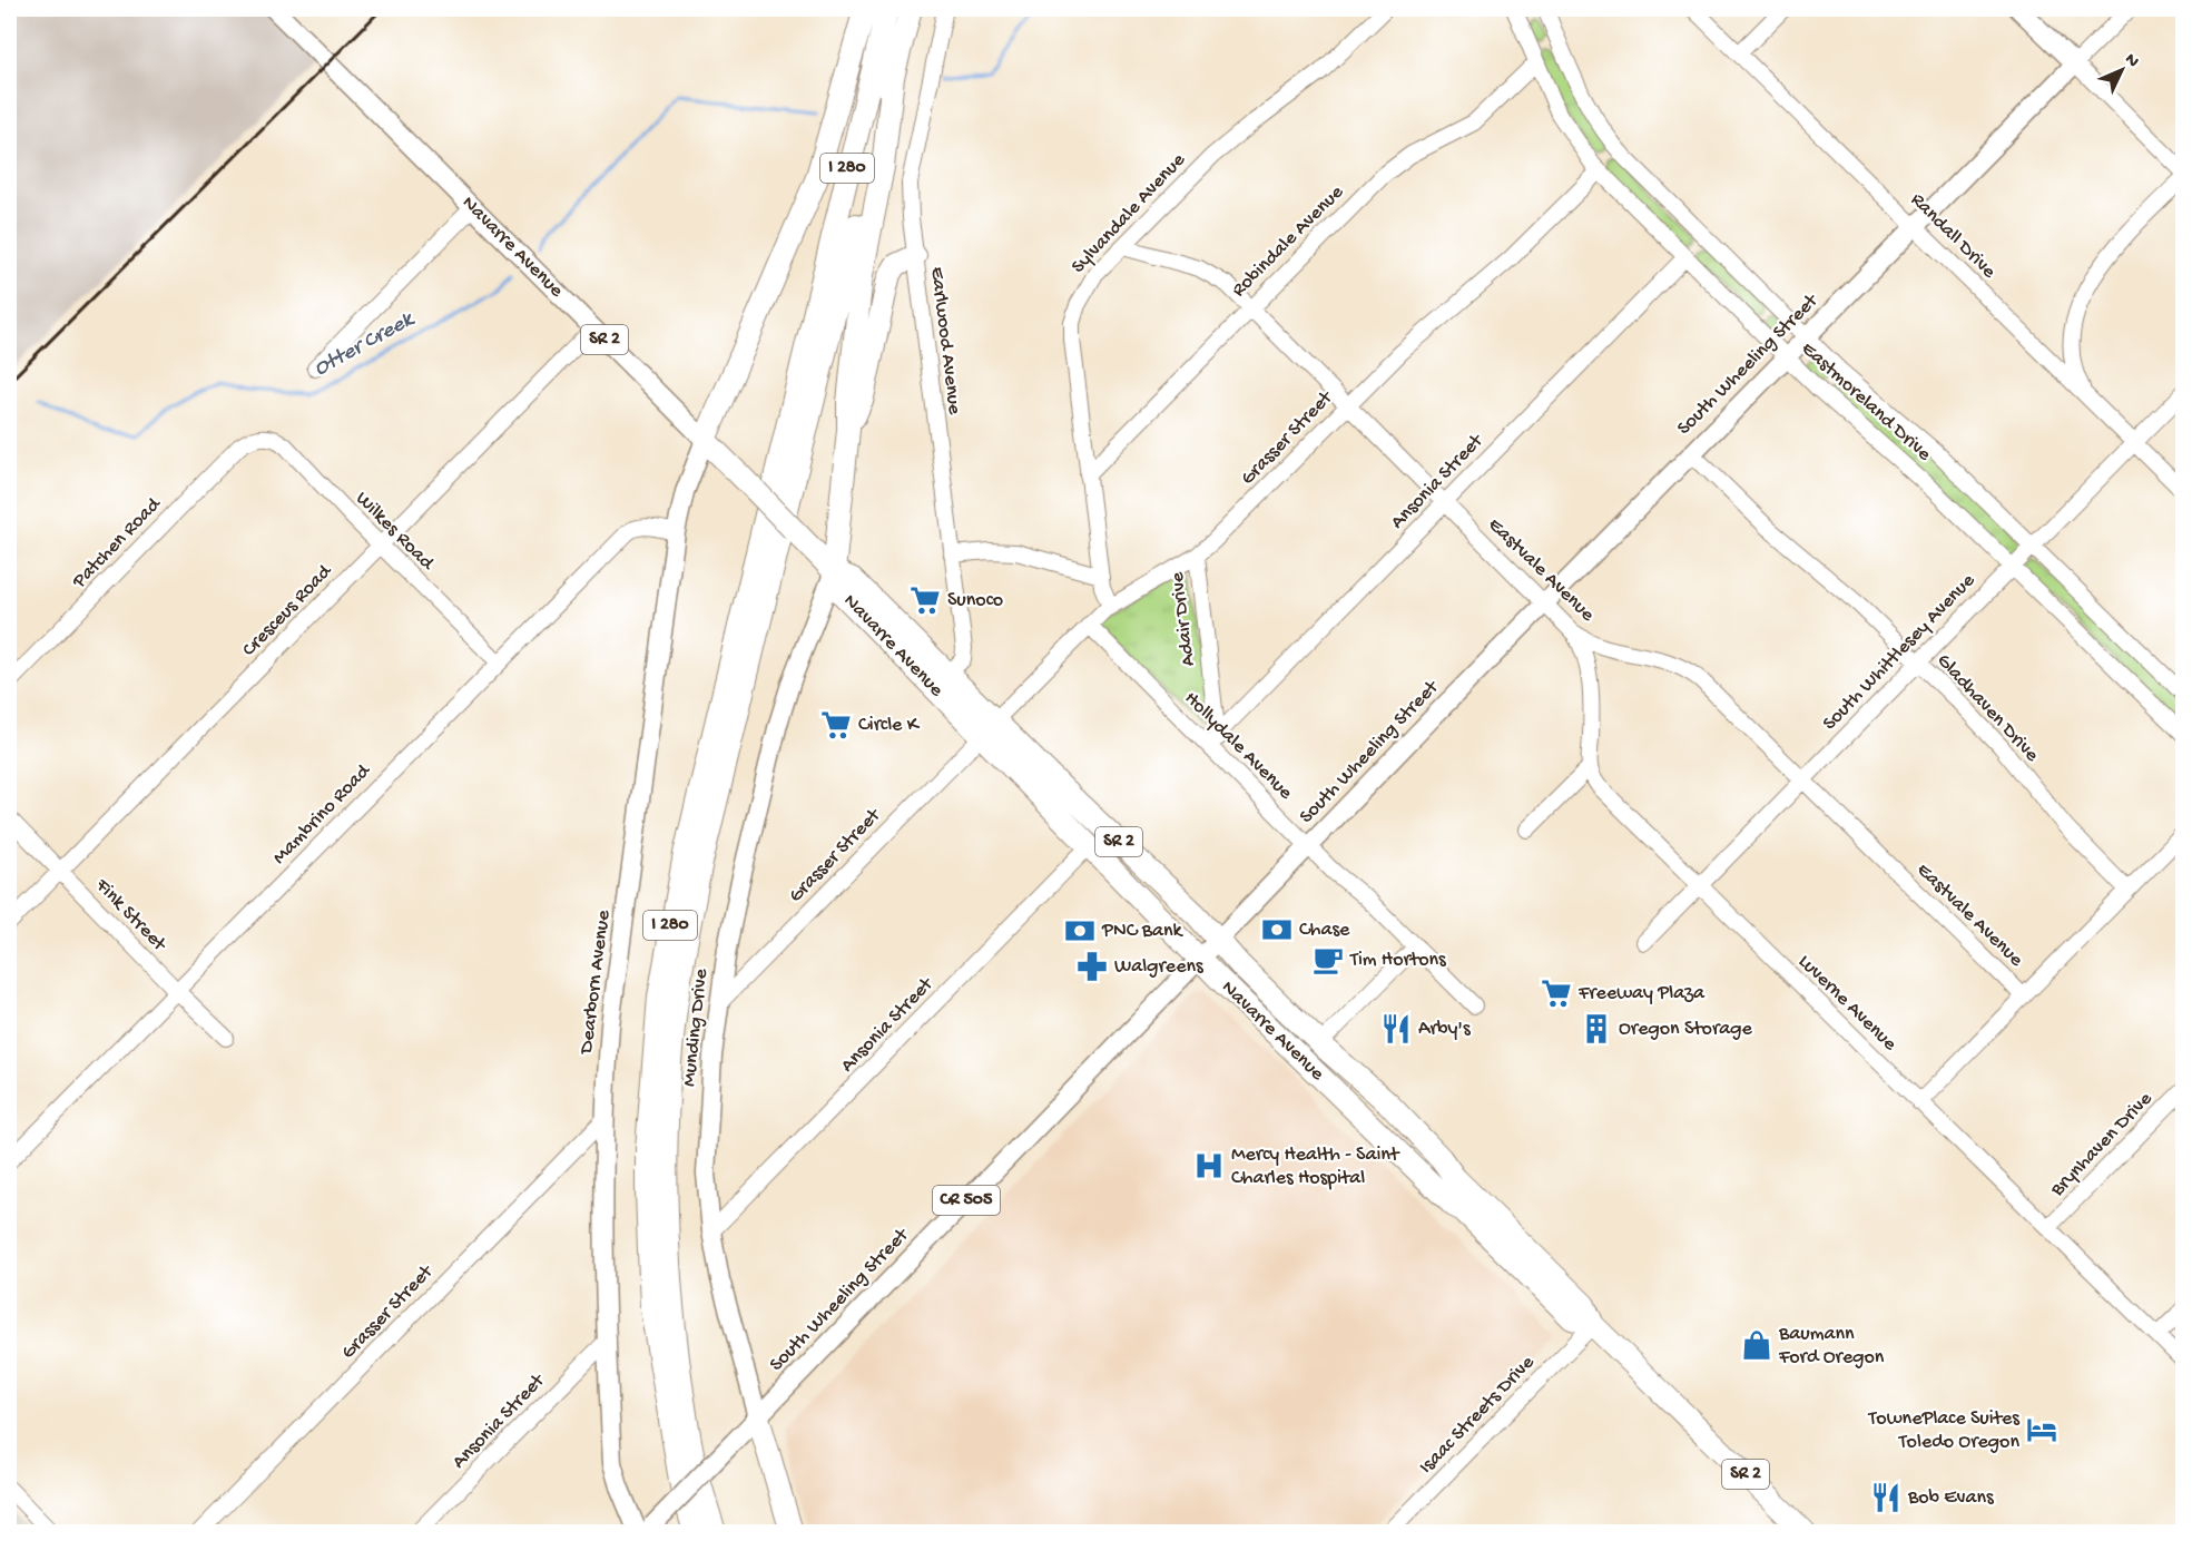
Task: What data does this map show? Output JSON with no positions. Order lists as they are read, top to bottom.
{
  "streets": {
    "highway": ["I 280", "Navarre Avenue", "SR 2"],
    "main road": [
      "South Wheeling Street",
      "Dearborn Avenue",
      "Munding Drive",
      "CR 505"
    ],
    "street": [
      "Sylvandale Avenue",
      "Randall Drive",
      "Robindale Avenue",
      "Earlwood Avenue",
      "Eastmoreland Drive",
      "Grasser Street",
      "Ansonia Street",
      "Wilkes Road",
      "Patchen Road",
      "Eastvale Avenue",
      "Cresceus Road",
      "Adair Drive",
      "South Whittlesey Avenue",
      "Gladhaven Drive",
      "Hollydale Avenue",
      "Mambrino Road",
      "Fink Street",
      "Luverne Avenue",
      "Brynhaven Drive",
      "Isaac Streets Drive"
    ]
  },
  "crossings": [
    ["Sylvandale Avenue", "Robindale Avenue"],
    ["Sylvandale Avenue", "Grasser Street"],
    ["Sylvandale Avenue", "Eastvale Avenue"],
    ["Randall Drive", "South Wheeling Street"],
    ["Randall Drive", "South Whittlesey Avenue"],
    ["Robindale Avenue", "Eastmoreland Drive"],
    ["Robindale Avenue", "Eastvale Avenue"],
    ["Navarre Avenue", "Earlwood Avenue"],
    ["Navarre Avenue", "South Wheeling Street"],
    ["Navarre Avenue", "Grasser Street"],
    ["Navarre Avenue", "Ansonia Street"],
    ["Navarre Avenue", "Cresceus Road"],
    ["Navarre Avenue", "Dearborn Avenue"],
    ["Navarre Avenue", "Munding Drive"],
    ["Navarre Avenue", "Isaac Streets Drive"],
    ["South Wheeling Street", "Eastmoreland Drive"],
    ["South Wheeling Street", "Eastvale Avenue"],
    ["South Wheeling Street", "Gladhaven Drive"],
    ["South Wheeling Street", "Hollydale Avenue"],
    ["South Wheeling Street", "Dearborn Avenue"],
    ["South Wheeling Street", "Munding Drive"],
    ["Eastmoreland Drive", "Grasser Street"],
    ["Eastmoreland Drive", "Ansonia Street"],
    ["Eastmoreland Drive", "South Whittlesey Avenue"],
    ["Grasser Street", "Eastvale Avenue"],
    ["Grasser Street", "Adair Drive"],
    ["Grasser Street", "Hollydale Avenue"],
    ["Grasser Street", "Dearborn Avenue"],
    ["Grasser Street", "Munding Drive"],
    ["Ansonia Street", "Eastvale Avenue"],
    ["Ansonia Street", "Adair Drive"],
    ["Ansonia Street", "Dearborn Avenue"],
    ["Ansonia Street", "Munding Drive"],
    ["Wilkes Road", "Patchen Road"],
    ["Wilkes Road", "Cresceus Road"],
    ["Wilkes Road", "Mambrino Road"],
    ["Eastvale Avenue", "South Whittlesey Avenue"],
    ["Cresceus Road", "Fink Street"],
    ["Adair Drive", "Hollydale Avenue"],
    ["South Whittlesey Avenue", "Gladhaven Drive"],
    ["South Whittlesey Avenue", "Luverne Avenue"],
    ["Mambrino Road", "Fink Street"],
    ["Mambrino Road", "Dearborn Avenue"],
    ["Luverne Avenue", "Brynhaven Drive"]
  ],
  "water": ["Otter Creek"],
  "places": {
    "supermarket": ["Sunoco", "Circle K", "Freeway Plaza"],
    "bank": ["Chase", "PNC Bank"],
    "cafe": ["Tim Hortons"],
    "pharmacy": ["Walgreens"],
    "restaurant": ["Arby's", "Bob Evans"],
    "building": ["Oregon Storage"],
    "hospital": ["Mercy Health - Saint Charles Hospital"],
    "shop": ["Baumann Ford Oregon"],
    "hotel": ["TownePlace Suites Toledo Oregon"]
  },
  "north": "top right"
}
